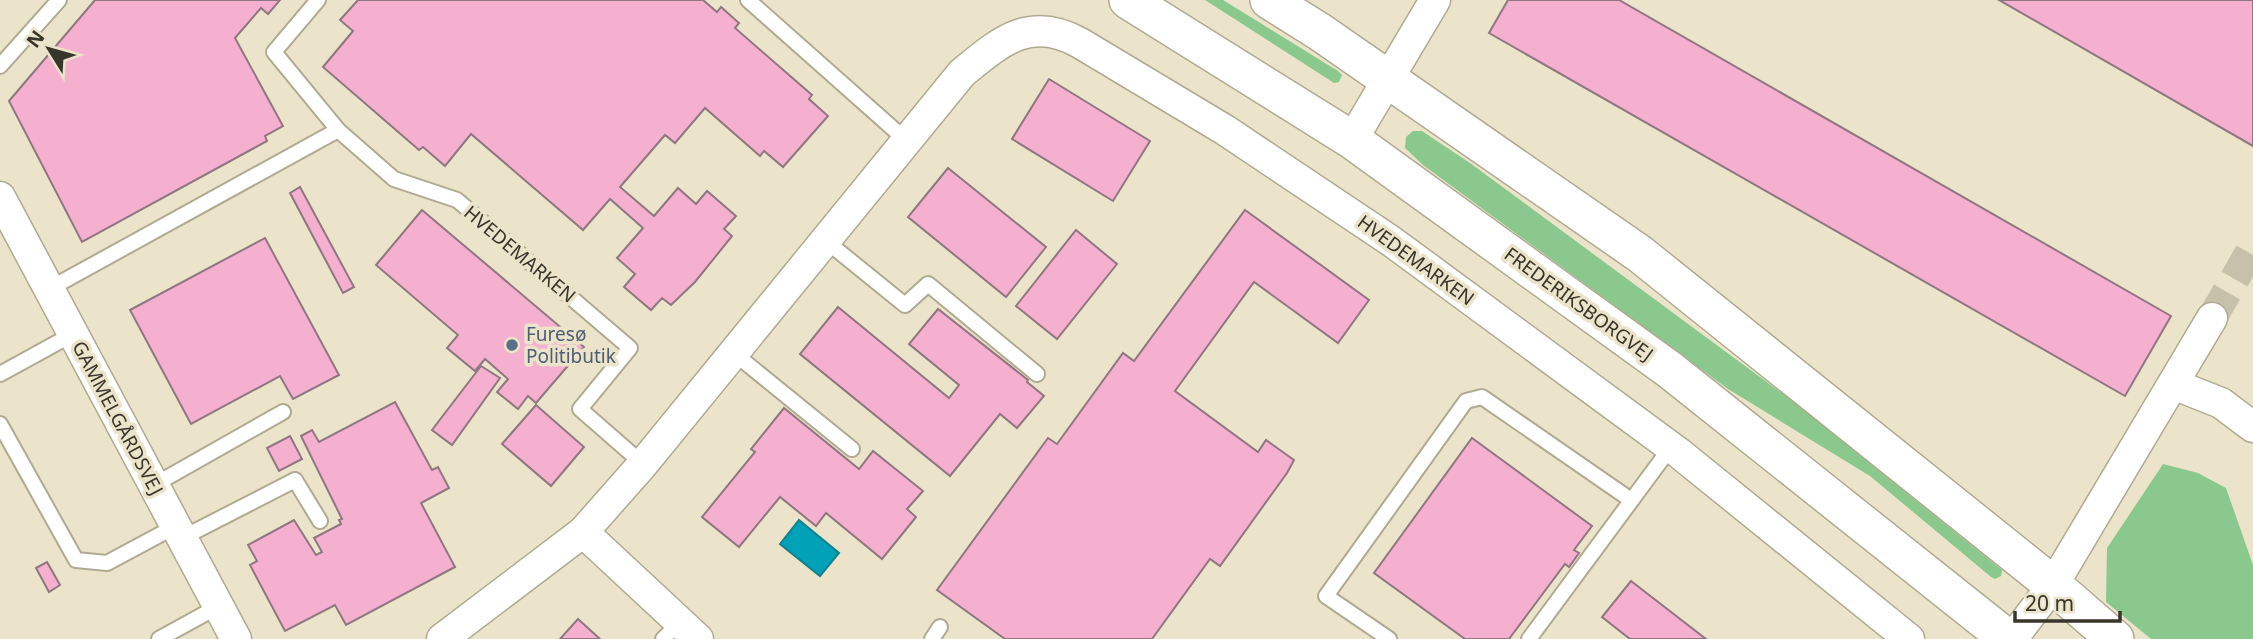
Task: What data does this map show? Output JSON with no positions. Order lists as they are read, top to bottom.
{
  "streets": {
    "street": ["HVEDEMARKEN", "FREDERIKSBORGVEJ", "GAMMELGÅRDSVEJ"]
  },
  "places": ["Furesø Politibutik"],
  "scale_bar": "20 m",
  "north": "top left"
}
